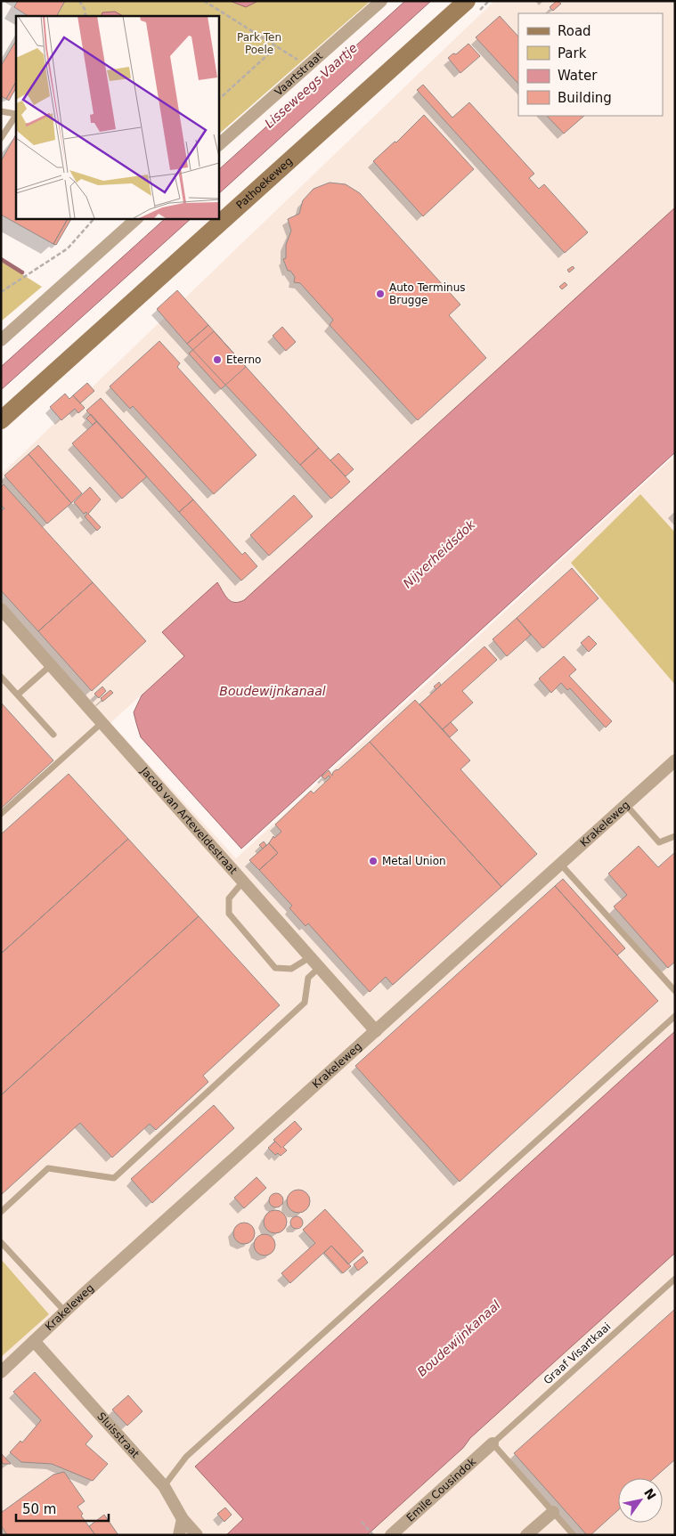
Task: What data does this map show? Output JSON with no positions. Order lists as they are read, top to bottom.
{
  "streets": {
    "main road": ["Pathoekeweg"],
    "street": [
      "Vaartstraat",
      "Jacob van Arteveldestraat",
      "Krakeleweg",
      "Sluisstraat",
      "Emile Cousindok"
    ],
    "lane": ["Graaf Visartkaai"]
  },
  "crossings": [
    ["Jacob van Arteveldestraat", "Krakeleweg"],
    ["Krakeleweg", "Sluisstraat"],
    ["Graaf Visartkaai", "Emile Cousindok"]
  ],
  "water": ["Lisseweegs Vaartje", "Nijverheidsdok", "Boudewijnkanaal"],
  "parks": ["Park Ten Poele"],
  "places": ["Auto Terminus Brugge", "Eterno", "Metal Union"],
  "legend": [
    "Road",
    "Park",
    "Water",
    "Building"
  ],
  "scale_bar": "50 m",
  "north": "top right"
}
